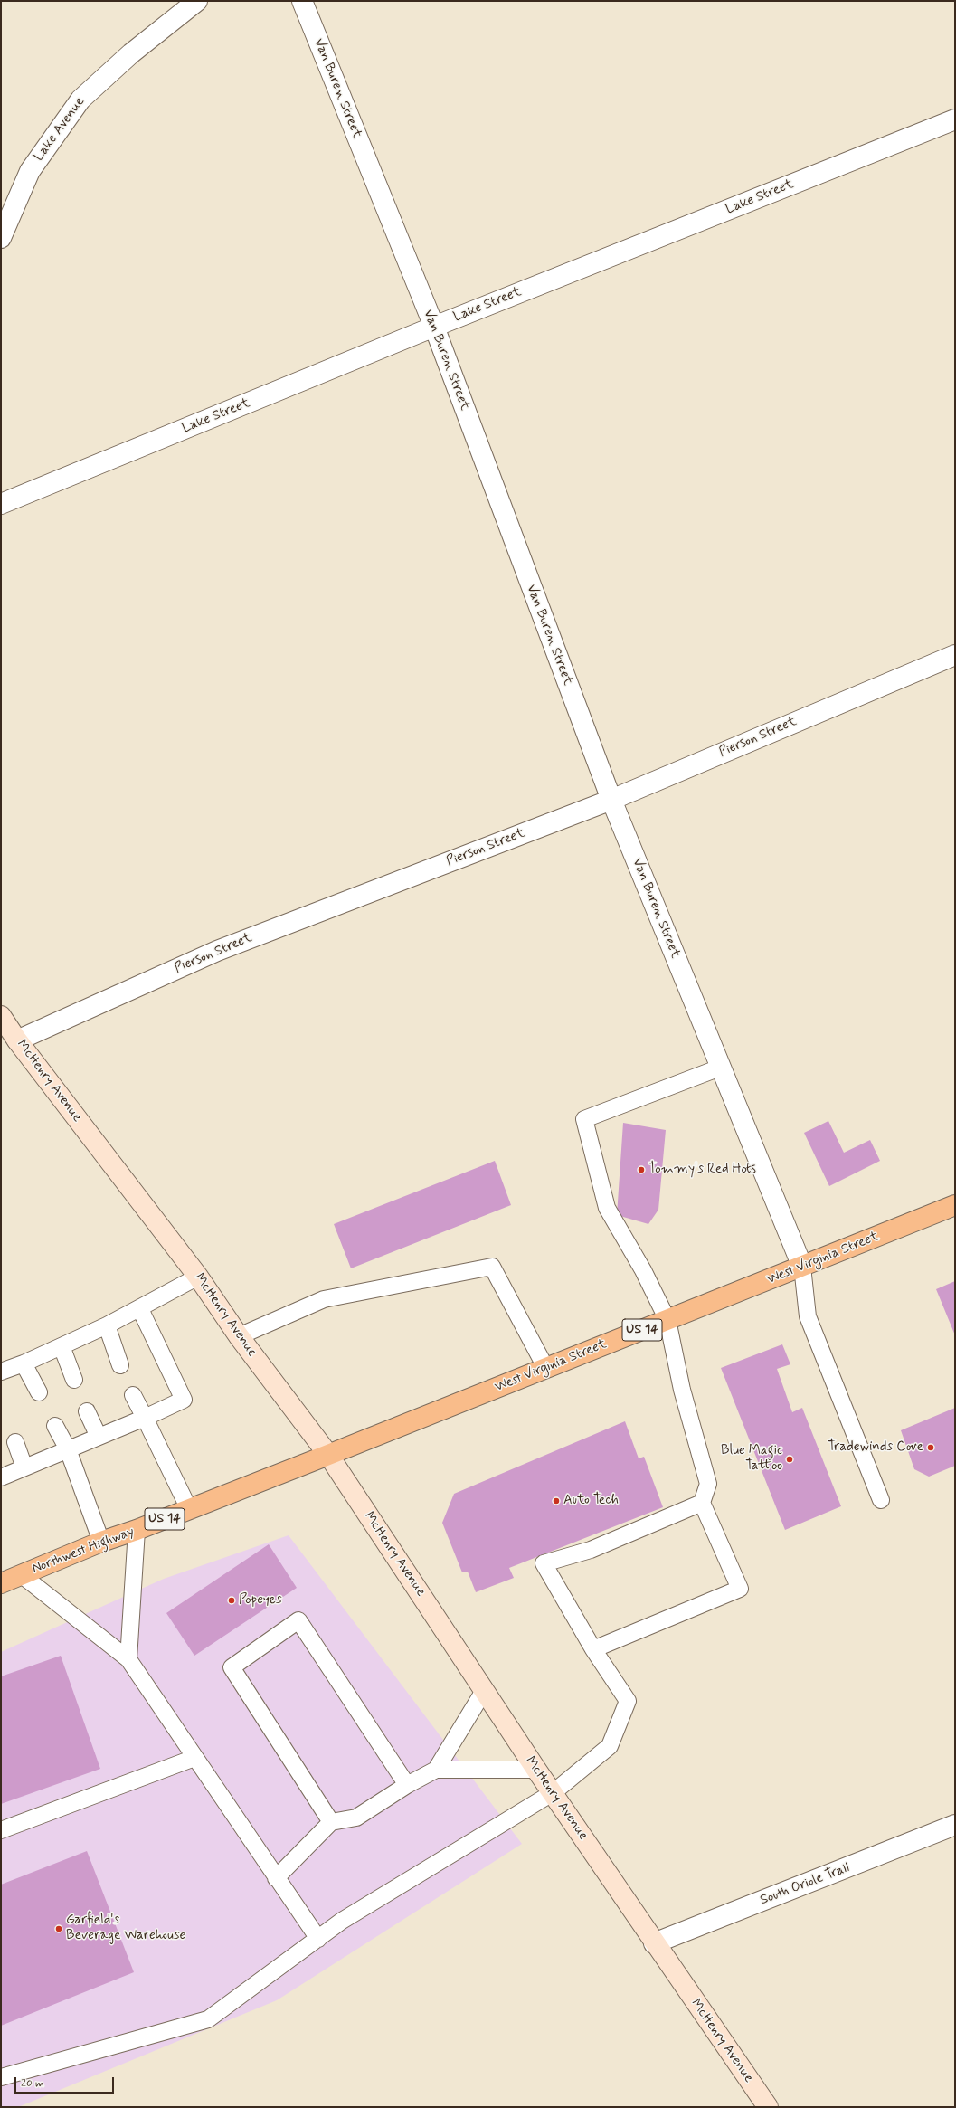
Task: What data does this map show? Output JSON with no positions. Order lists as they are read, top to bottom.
{
  "streets": {
    "main road": ["West Virginia Street", "US 14", "Northwest Highway"],
    "street": [
      "Van Buren Street",
      "Lake Avenue",
      "Lake Street",
      "Pierson Street",
      "McHenry Avenue",
      "South Oriole Trail"
    ]
  },
  "crossings": [
    ["Van Buren Street", "Lake Street"],
    ["Van Buren Street", "Pierson Street"],
    ["Van Buren Street", "West Virginia Street"],
    ["Pierson Street", "McHenry Avenue"],
    ["McHenry Avenue", "West Virginia Street"],
    ["McHenry Avenue", "Northwest Highway"],
    ["McHenry Avenue", "South Oriole Trail"],
    ["West Virginia Street", "Northwest Highway"]
  ],
  "places": [
    "Tommy's Red Hots",
    "Tradewinds Cove",
    "Blue Magic Tattoo",
    "Auto Tech",
    "Popeyes",
    "Garfield's Beverage Warehouse"
  ],
  "scale_bar": "20 m"
}
